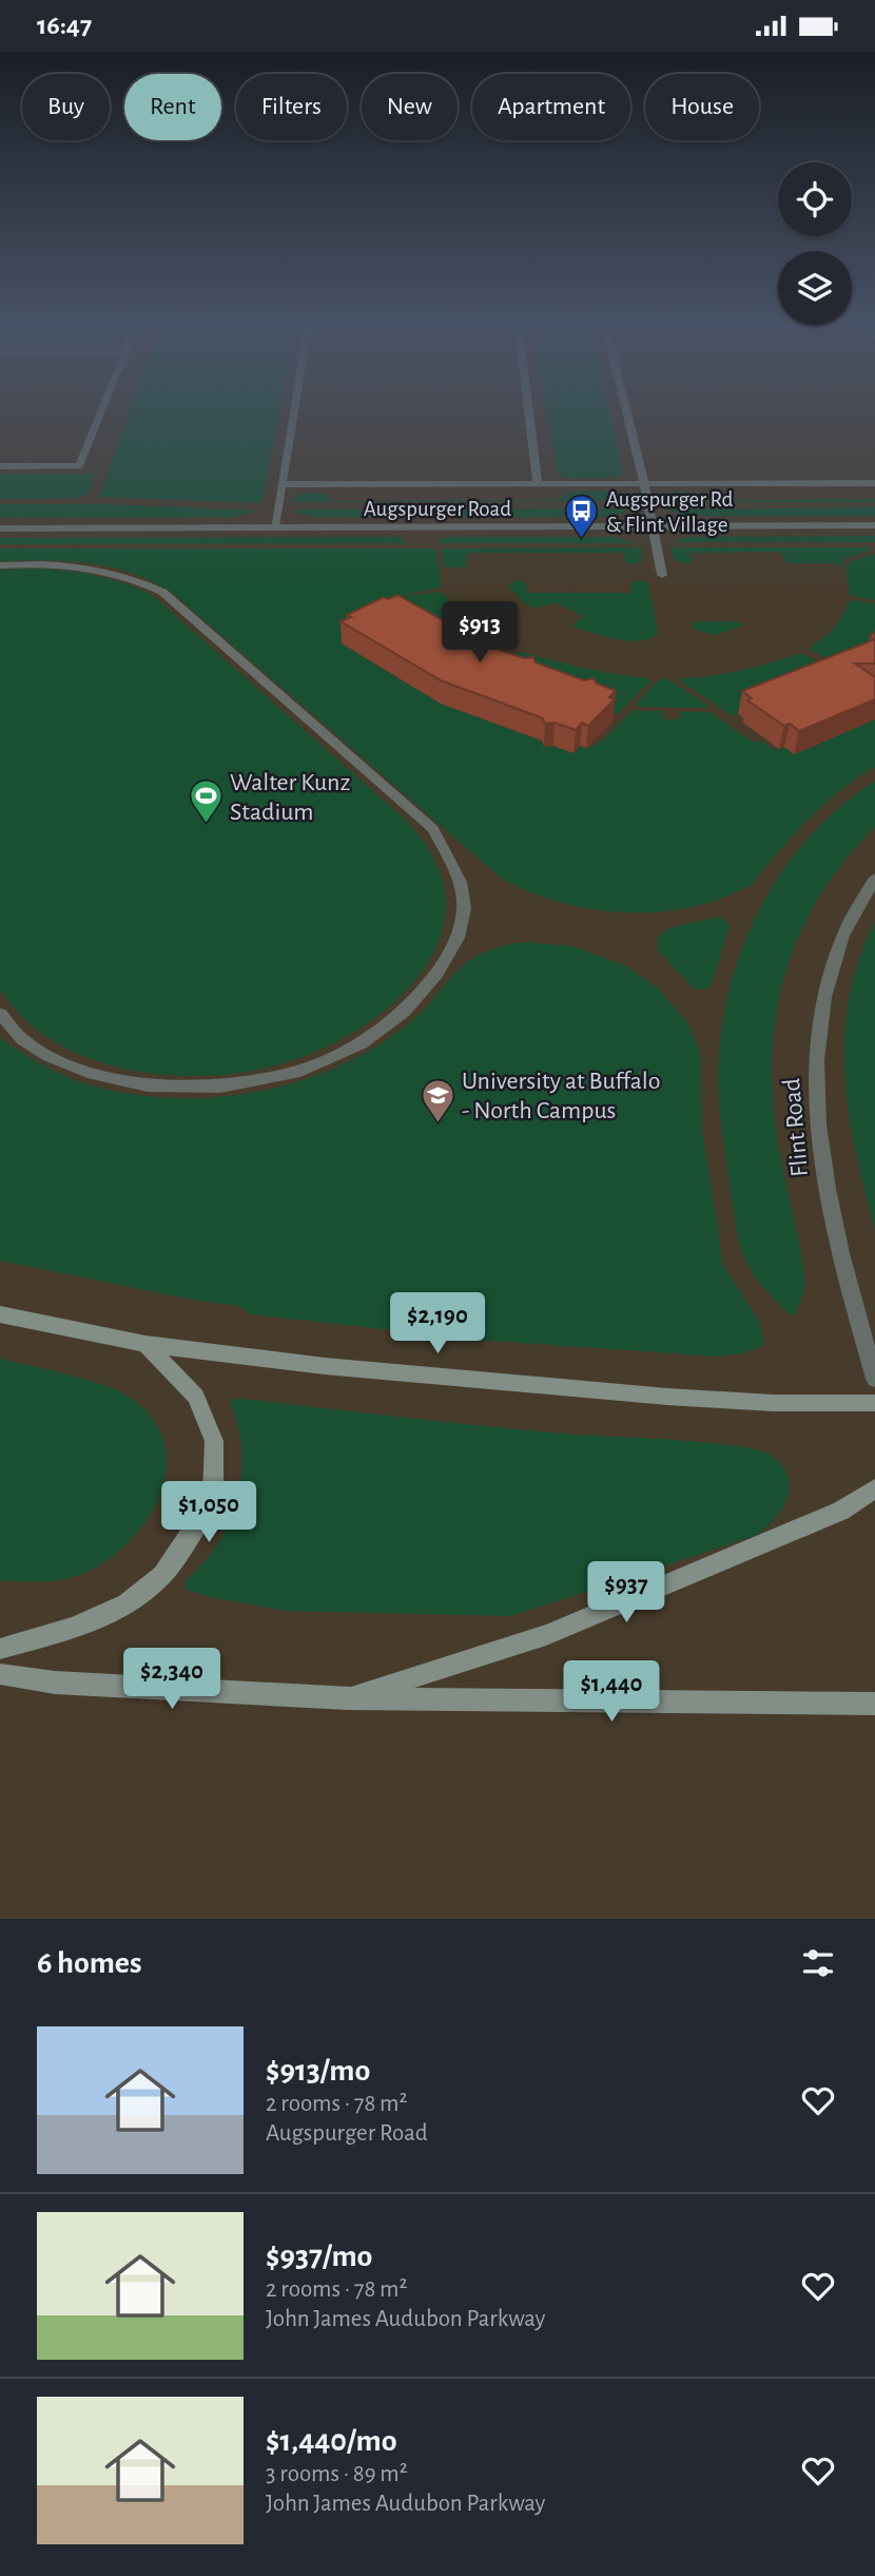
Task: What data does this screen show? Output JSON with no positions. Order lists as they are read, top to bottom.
{
  "streets": {
    "street": ["Augspurger Road", "Flint Road"]
  },
  "places": {
    "bus stop": ["Augspurger Rd & Flint Village"],
    "sports": ["Walter Kunz Stadium"],
    "school or university": ["University at Buffalo - North Campus"]
  },
  "page": {
    "status": "16:47",
    "chip": [
      "Buy",
      "Rent",
      "Filters",
      "New",
      "Apartment",
      "House"
    ],
    "price": [
      "$913",
      "$2,190",
      "$1,050",
      "$937",
      "$2,340",
      "$1,440"
    ],
    "heading": "6 homes",
    "list": [
      {
        "name": "$913/mo",
        "note": "2 rooms · 78 m² · Augspurger Road"
      },
      {
        "name": "$937/mo",
        "note": "2 rooms · 78 m² · John James Audubon Parkway"
      },
      {
        "name": "$1,440/mo",
        "note": "3 rooms · 89 m² · John James Audubon Parkway"
      }
    ]
  }
}
